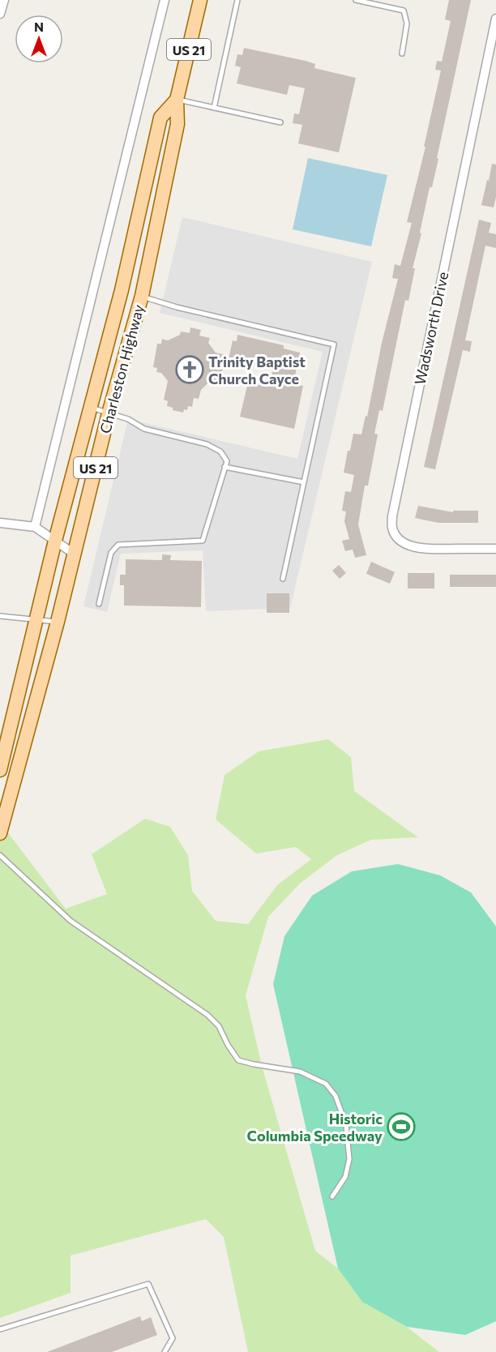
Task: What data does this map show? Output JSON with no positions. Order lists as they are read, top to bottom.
{
  "streets": {
    "main road": ["US 21", "Charleston Highway"],
    "street": ["Wadsworth Drive"]
  },
  "places": {
    "church": ["Trinity Baptist Church Cayce"],
    "sports": ["Historic Columbia Speedway"]
  },
  "north": "top"
}
